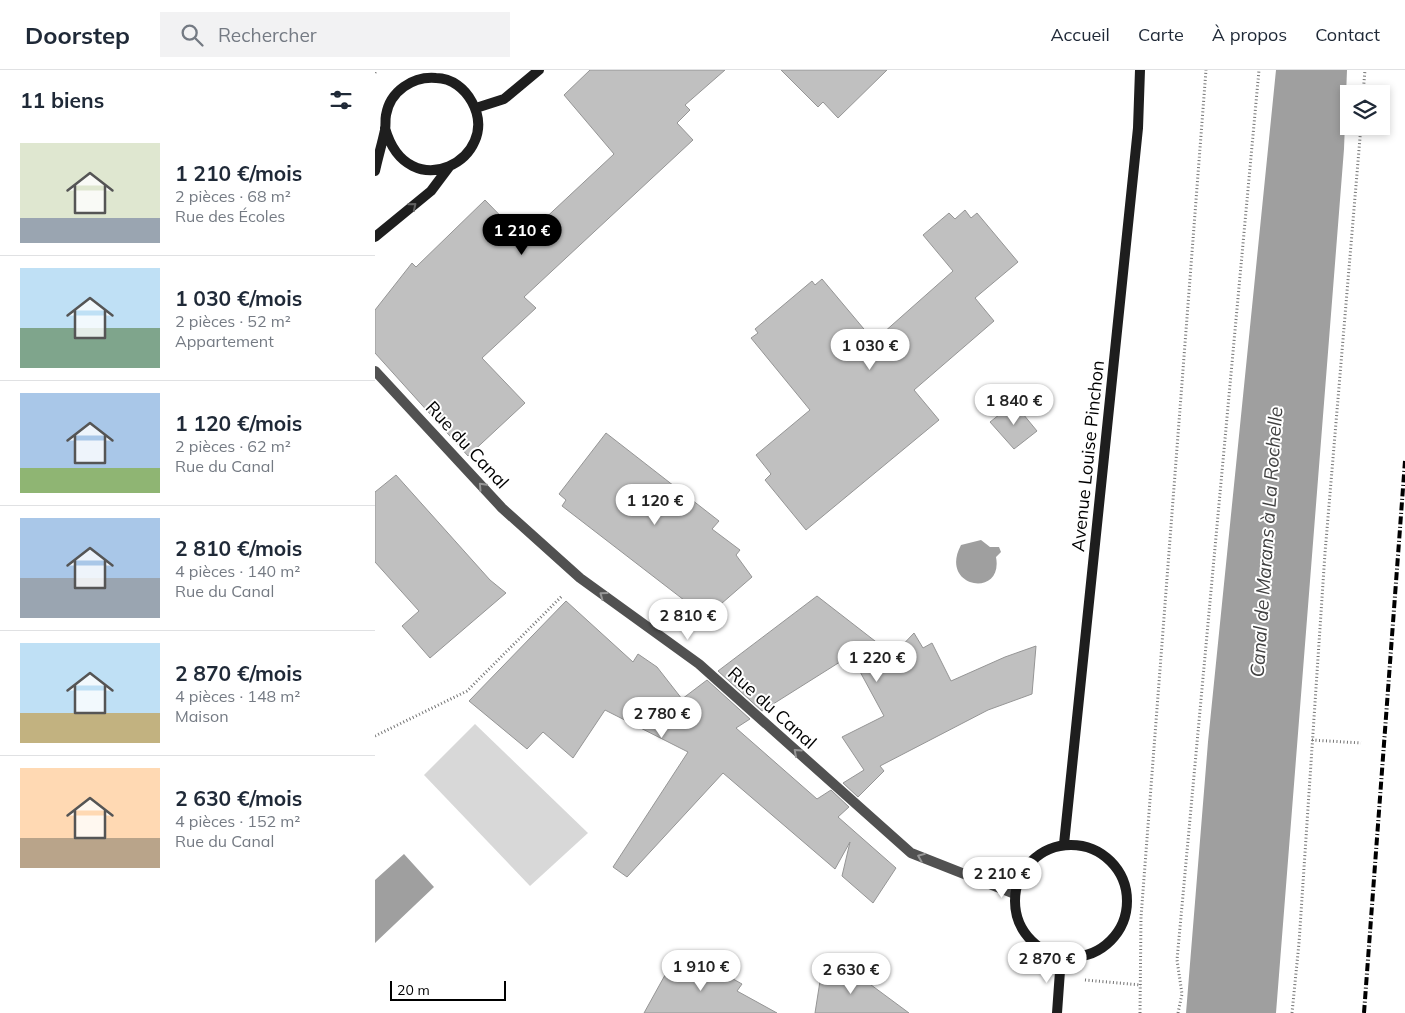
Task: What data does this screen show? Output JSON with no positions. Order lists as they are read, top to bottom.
{
  "streets": {
    "street": ["Rue du Canal", "Avenue Louise Pinchon"]
  },
  "crossings": [
    ["Rue du Canal", "Avenue Louise Pinchon"]
  ],
  "one_way": ["Rue du Canal"],
  "water": ["Canal de Marans à La Rochelle"],
  "scale_bar": "20 m",
  "page": {
    "header": "Doorstep",
    "search": "Rechercher",
    "nav": [
      "Accueil",
      "Carte",
      "À propos",
      "Contact"
    ],
    "heading": "11 biens",
    "list": [
      {
        "name": "1 210 €/mois",
        "note": "2 pièces · 68 m² · Rue des Écoles"
      },
      {
        "name": "1 030 €/mois",
        "note": "2 pièces · 52 m² · Appartement"
      },
      {
        "name": "1 120 €/mois",
        "note": "2 pièces · 62 m² · Rue du Canal"
      },
      {
        "name": "2 810 €/mois",
        "note": "4 pièces · 140 m² · Rue du Canal"
      },
      {
        "name": "2 870 €/mois",
        "note": "4 pièces · 148 m² · Maison"
      },
      {
        "name": "2 630 €/mois",
        "note": "4 pièces · 152 m² · Rue du Canal"
      }
    ],
    "price": [
      "1 210 €",
      "1 030 €",
      "1 840 €",
      "1 120 €",
      "2 810 €",
      "1 220 €",
      "2 780 €",
      "2 210 €",
      "2 870 €",
      "1 910 €",
      "2 630 €"
    ],
    "scale": "20 m"
  }
}
